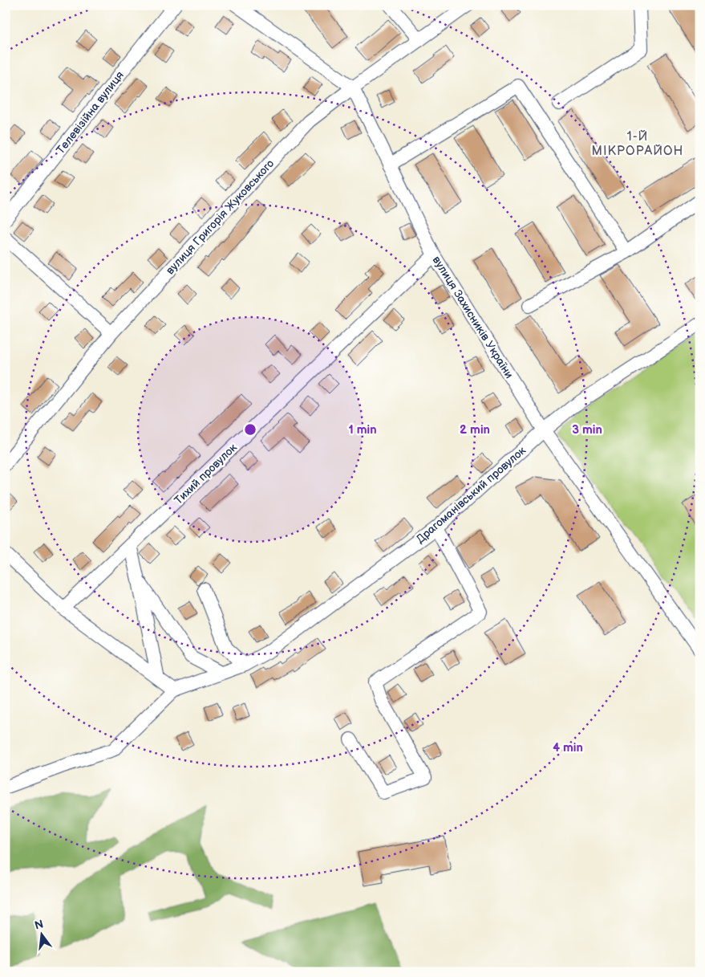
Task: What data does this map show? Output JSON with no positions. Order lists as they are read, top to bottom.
{
  "streets": {
    "street": [
      "Телевізійна вулиця",
      "вулиця Григорія Жуковського",
      "вулиця Захисників України",
      "Тихий провулок",
      "Драгоманівський провулок"
    ]
  },
  "crossings": [
    ["вулиця Григорія Жуковського", "вулиця Захисників України"],
    ["вулиця Захисників України", "Тихий провулок"],
    ["вулиця Захисників України", "Драгоманівський провулок"]
  ],
  "districts": ["1-Й МІКРОРАЙОН"],
  "north": "top",
  "rings": [
    "1 min",
    "2 min",
    "3 min",
    "4 min"
  ]
}
